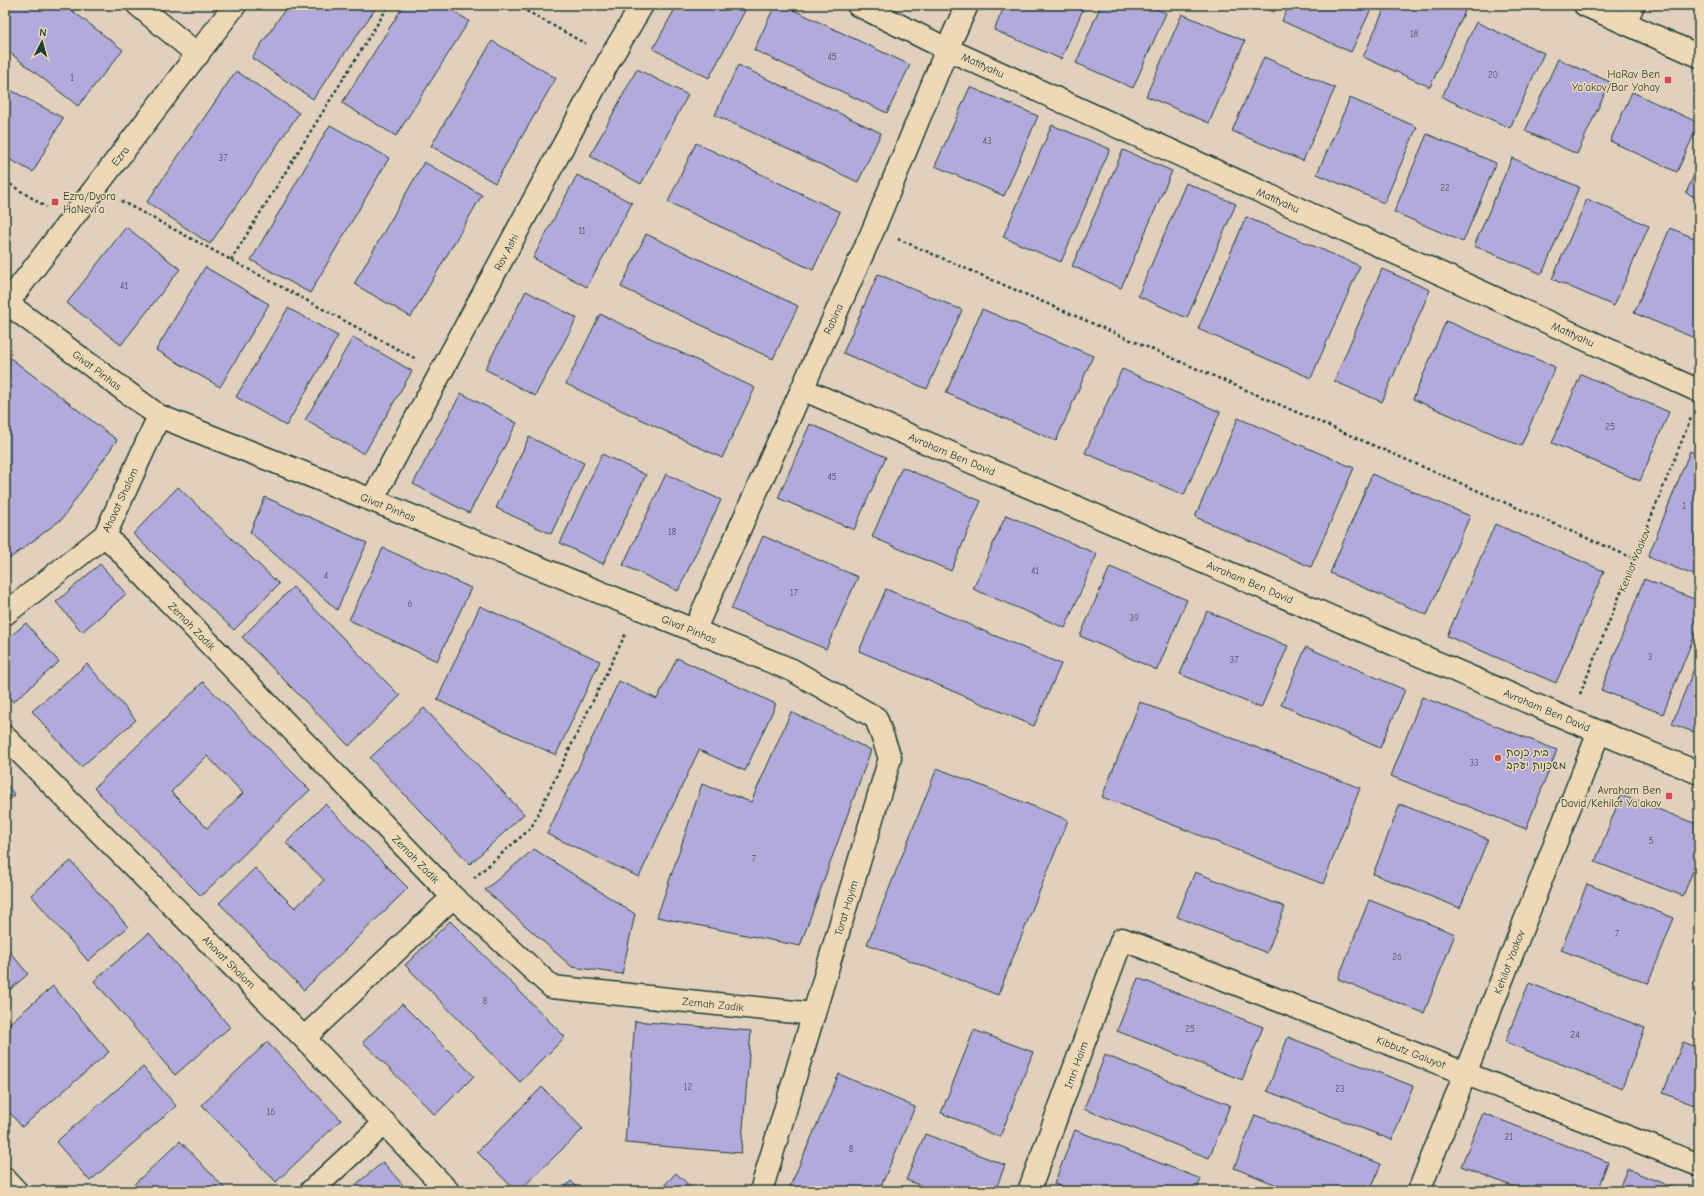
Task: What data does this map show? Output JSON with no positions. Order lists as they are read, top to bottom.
{
  "streets": {
    "street": [
      "Matityahu",
      "Ezra",
      "Rav Ashi",
      "Rabina",
      "Givat Pinhas",
      "Avraham Ben David",
      "Ahavat Shalom",
      "Kehilot Yaakov",
      "Zemah Zadik",
      "Torat Hayim",
      "Kibbutz Galuyot",
      "Imri Haim"
    ]
  },
  "crossings": [
    ["Matityahu", "Rabina"],
    ["Ezra", "Givat Pinhas"],
    ["Rav Ashi", "Givat Pinhas"],
    ["Rabina", "Givat Pinhas"],
    ["Rabina", "Avraham Ben David"],
    ["Givat Pinhas", "Ahavat Shalom"],
    ["Givat Pinhas", "Torat Hayim"],
    ["Avraham Ben David", "Kehilot Yaakov"],
    ["Ahavat Shalom", "Zemah Zadik"],
    ["Kehilot Yaakov", "Kibbutz Galuyot"],
    ["Zemah Zadik", "Torat Hayim"],
    ["Kibbutz Galuyot", "Imri Haim"]
  ],
  "places": {
    "transit": ["HaRav Ben Ya'akov/Bar Yohay", "Ezra/Dvora HaNevi'a", "Avraham Ben David/Kehilot Ya'akov"],
    "other": ["בית כנסת משכנות יעקב"]
  },
  "house_numbers": [
    "18",
    "45",
    "20",
    "1",
    "43",
    "37",
    "22",
    "11",
    "41",
    "25",
    "45",
    "1",
    "18",
    "41",
    "4",
    "17",
    "6",
    "39",
    "3",
    "37",
    "33",
    "5",
    "7",
    "7",
    "26",
    "8",
    "25",
    "24",
    "12",
    "23",
    "16",
    "21",
    "8"
  ],
  "north": "top"
}
